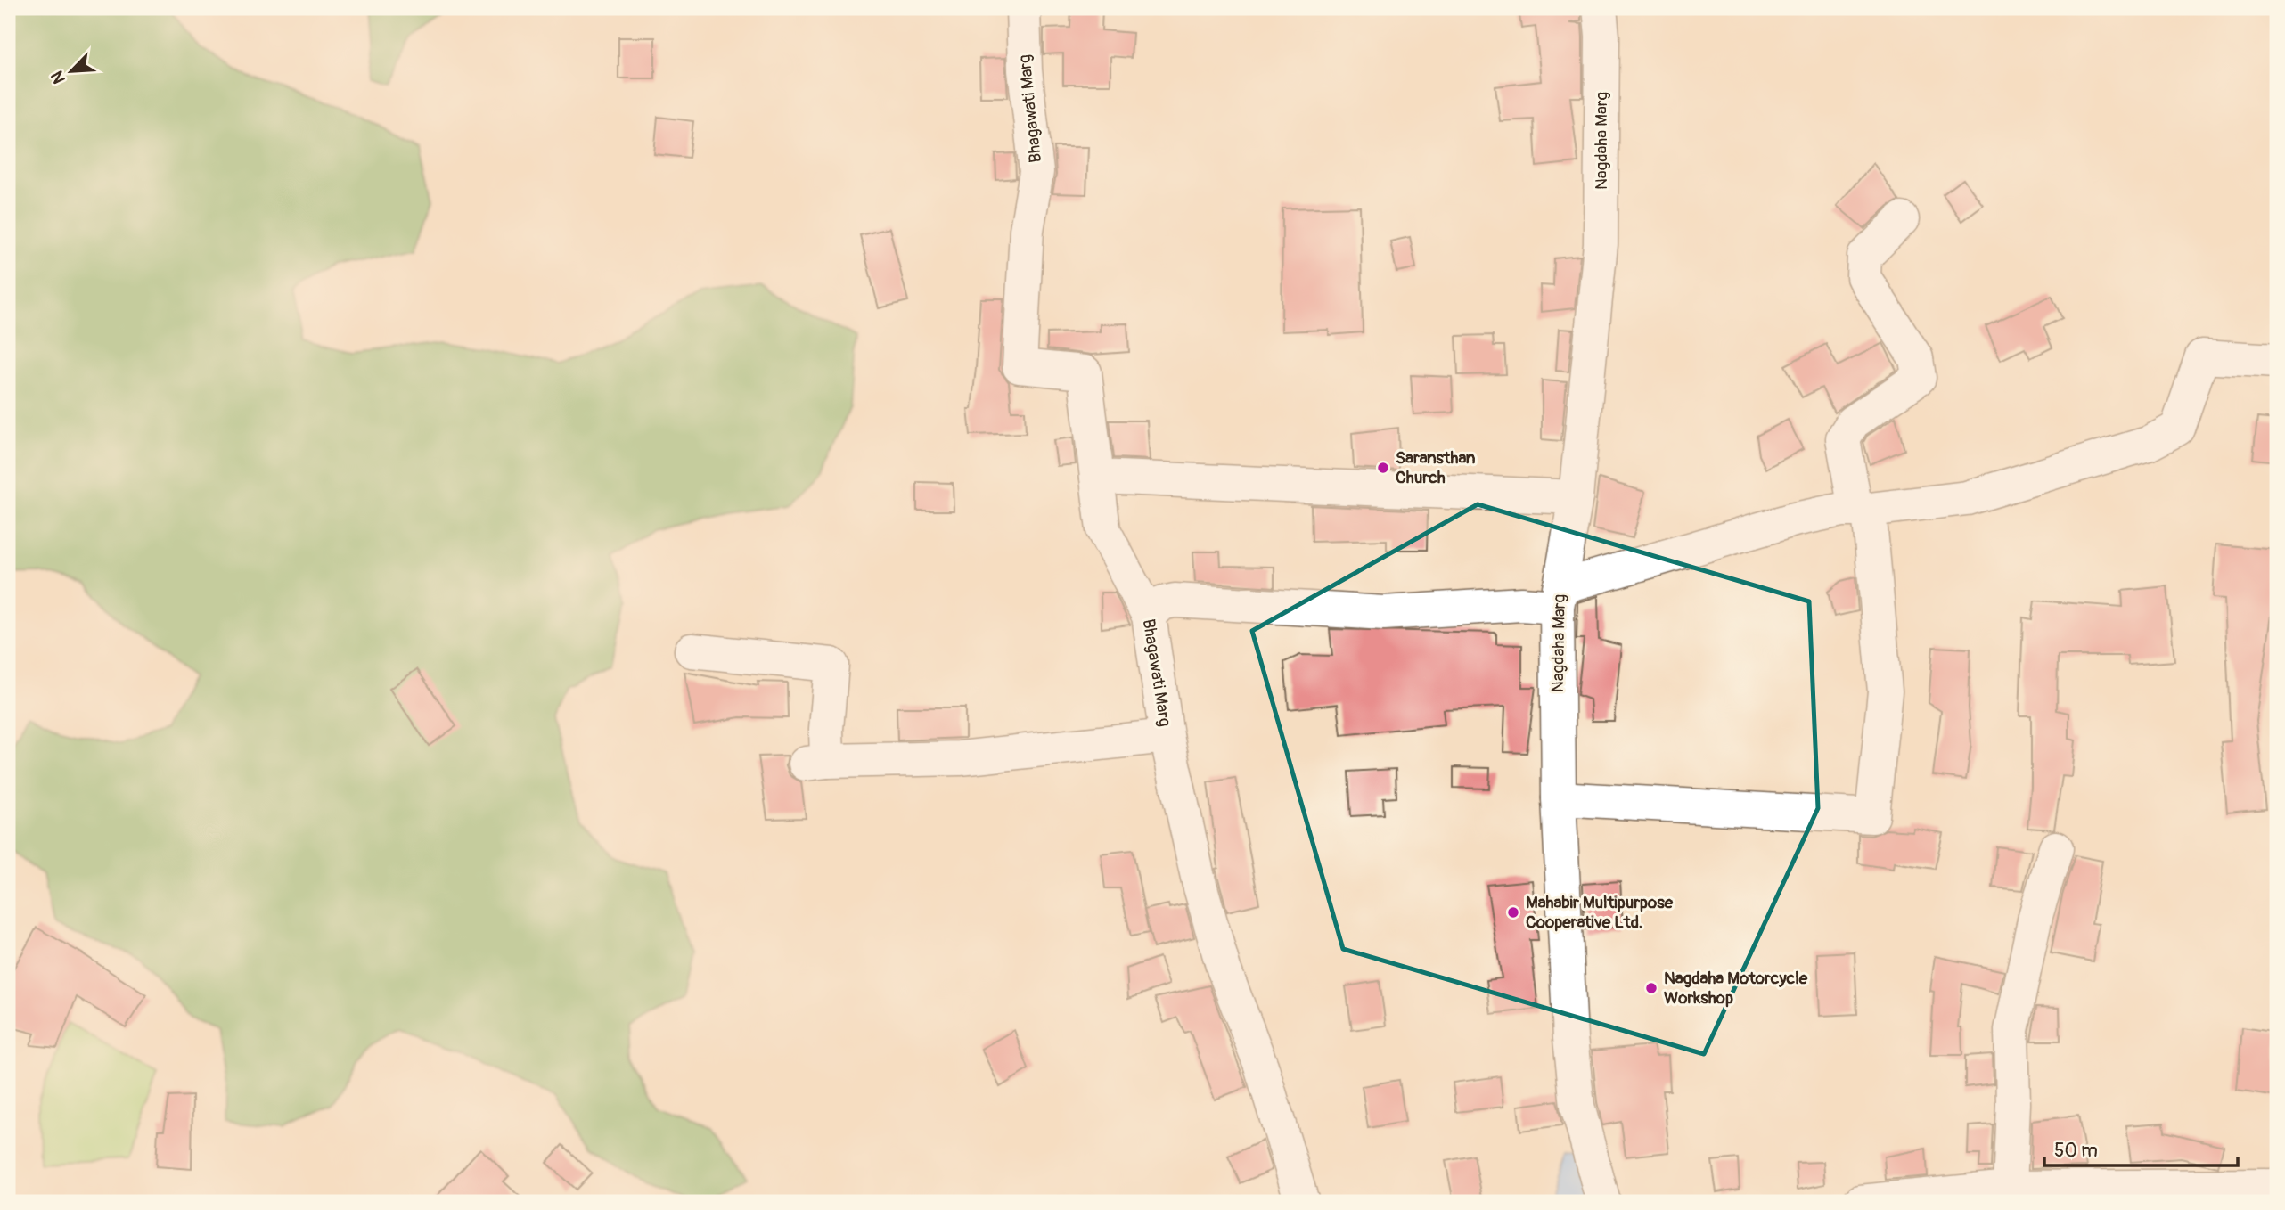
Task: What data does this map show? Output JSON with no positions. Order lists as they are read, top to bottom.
{
  "streets": {
    "street": ["Bhagawati Marg", "Nagdaha Marg"]
  },
  "places": ["Saransthan Church", "Mahabir Multipurpose Cooperative Ltd.", "Nagdaha Motorcycle Workshop"],
  "scale_bar": "50 m",
  "north": "bottom left"
}
